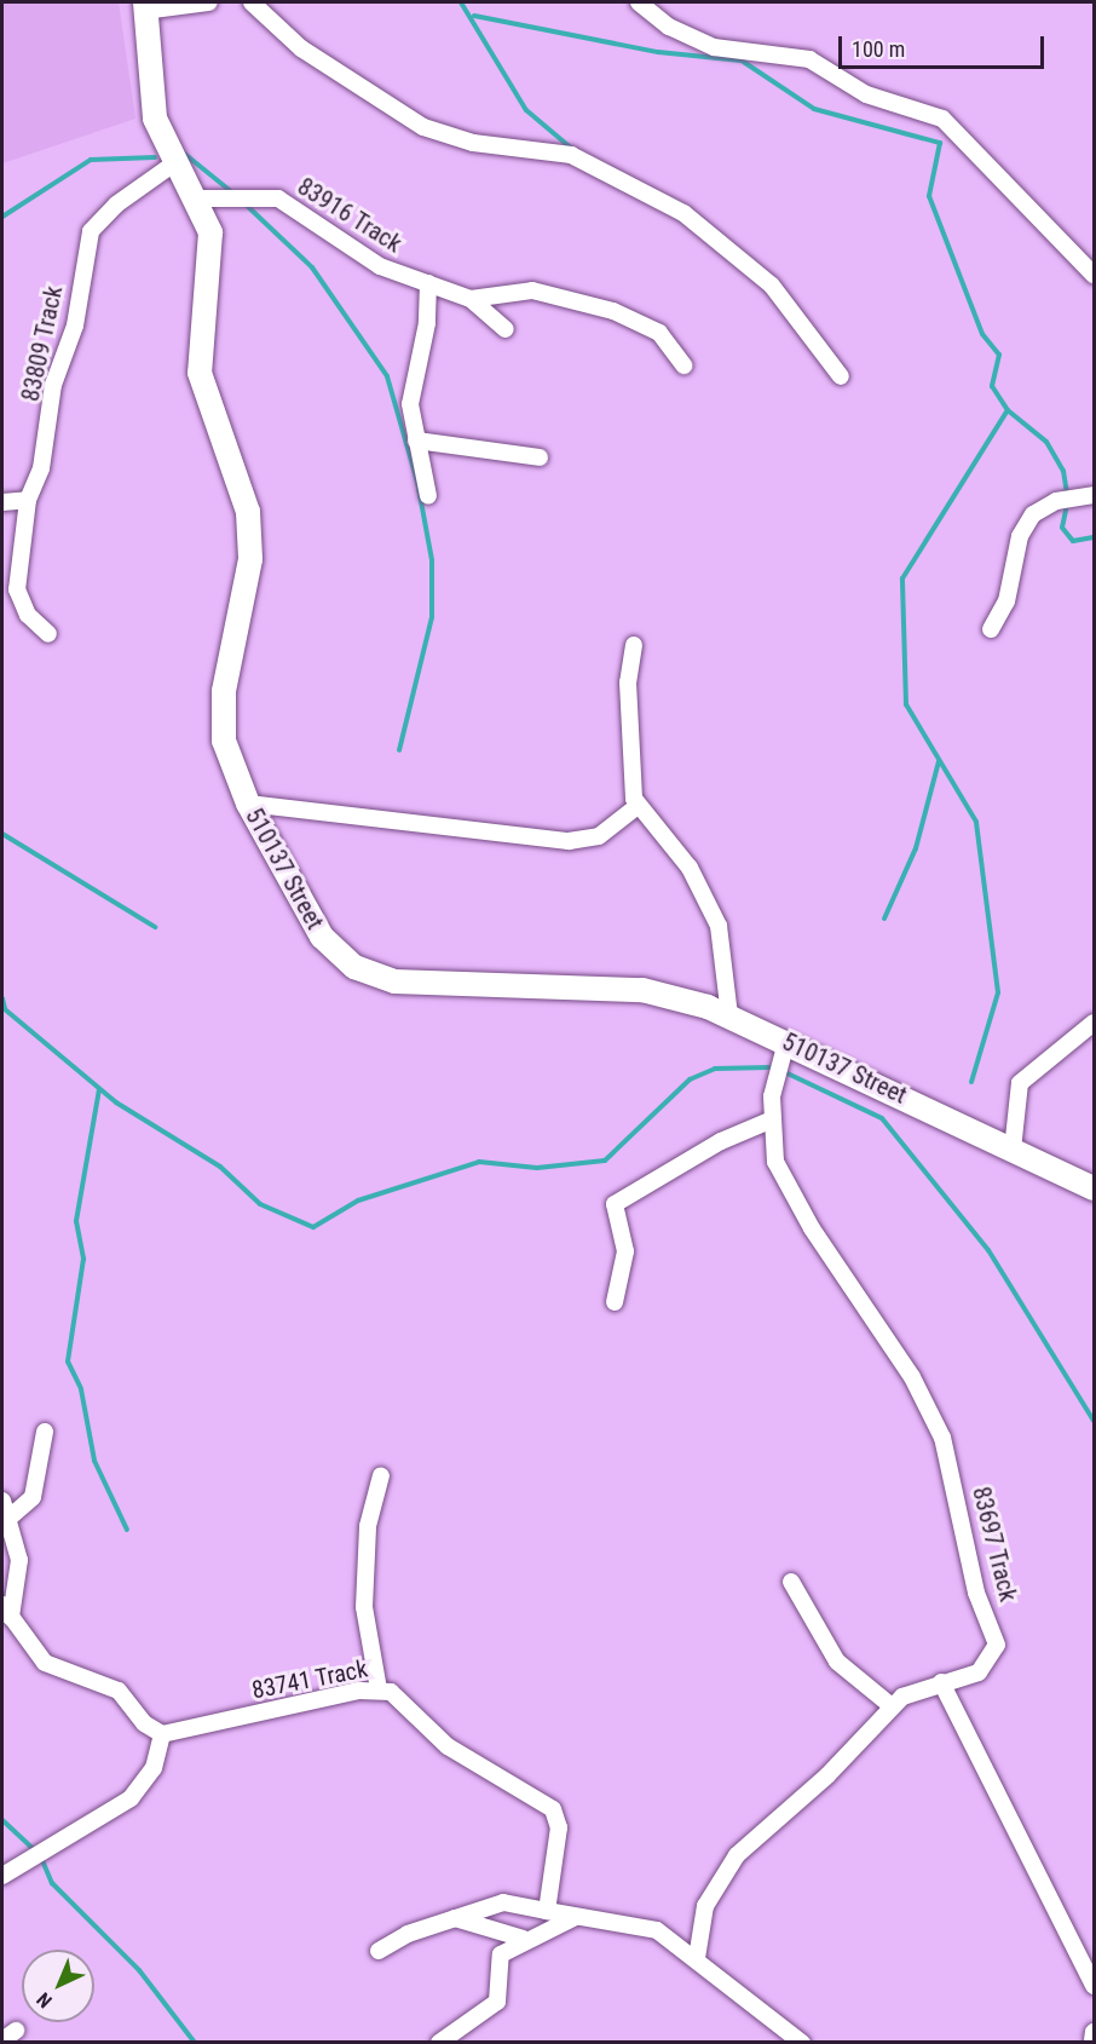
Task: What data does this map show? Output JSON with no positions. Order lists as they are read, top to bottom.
{
  "streets": {
    "street": [
      "83916 Track",
      "83809 Track",
      "510137 Street",
      "83697 Track",
      "83741 Track"
    ]
  },
  "crossings": [
    ["83916 Track", "510137 Street"],
    ["83809 Track", "510137 Street"],
    ["510137 Street", "83697 Track"]
  ],
  "scale_bar": "100 m",
  "north": "bottom left"
}
